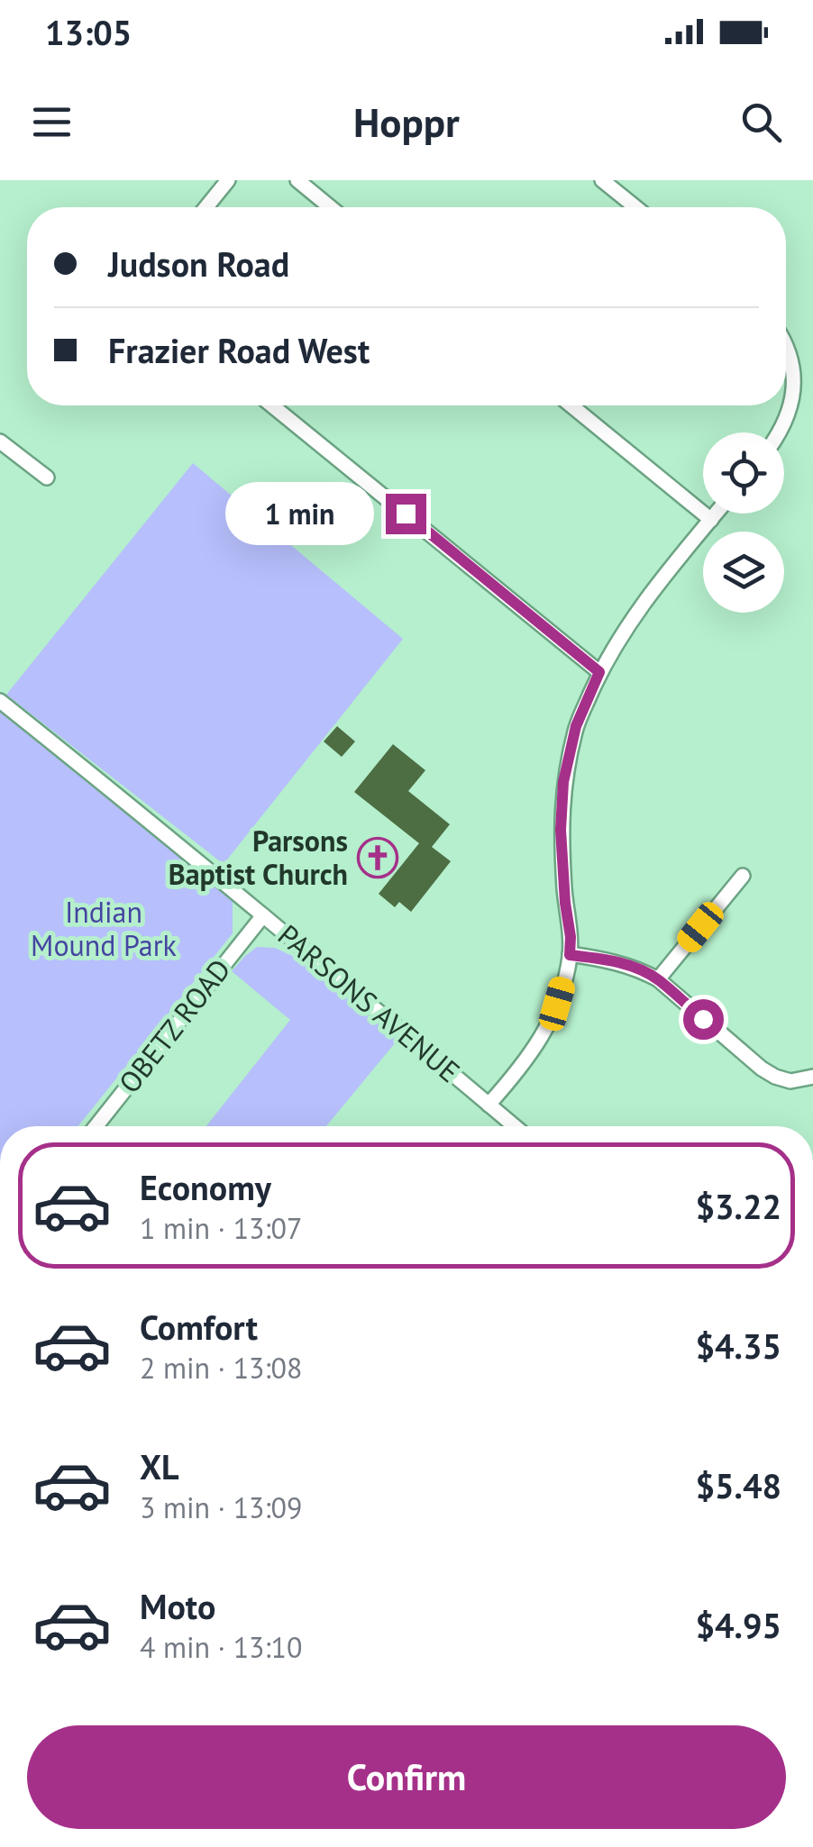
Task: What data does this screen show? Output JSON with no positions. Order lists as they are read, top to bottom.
{
  "streets": {
    "street": ["PARSONS AVENUE", "OBETZ ROAD"]
  },
  "crossings": [
    ["PARSONS AVENUE", "OBETZ ROAD"]
  ],
  "parks": ["Indian Mound Park"],
  "places": {
    "church": ["Parsons Baptist Church"]
  },
  "page": {
    "status": "13:05",
    "header": "Hoppr",
    "banner": ["Judson Road", "Frazier Road West"],
    "bubble": "1 min",
    "list": [
      {
        "name": "Economy",
        "note": "1 min · 13:07",
        "value": "$3.22"
      },
      {
        "name": "Comfort",
        "note": "2 min · 13:08",
        "value": "$4.35"
      },
      {
        "name": "XL",
        "note": "3 min · 13:09",
        "value": "$5.48"
      },
      {
        "name": "Moto",
        "note": "4 min · 13:10",
        "value": "$4.95"
      }
    ],
    "buttons": "Confirm"
  }
}
